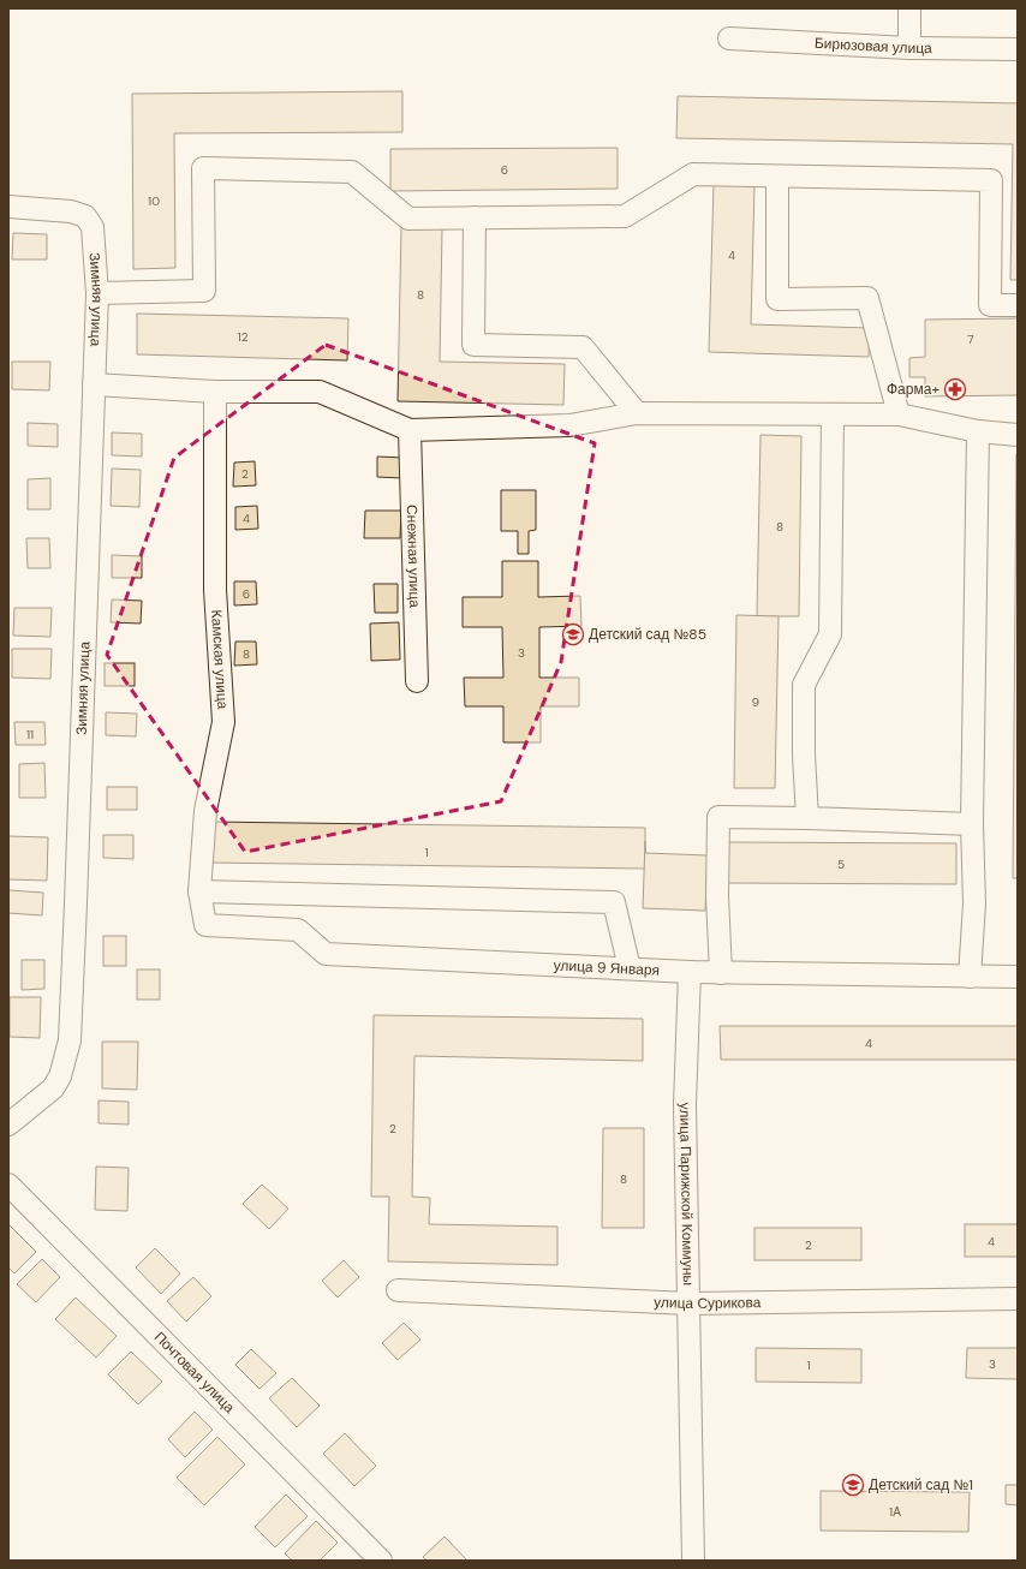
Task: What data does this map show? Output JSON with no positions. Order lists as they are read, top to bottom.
{
  "streets": {
    "street": [
      "Бирюзовая улица",
      "Зимняя улица",
      "Снежная улица",
      "Камская улица",
      "улица 9 Января",
      "улица Парижской Коммуны",
      "улица Сурикова",
      "Почтовая улица"
    ]
  },
  "crossings": [
    ["Камская улица", "улица 9 Января"],
    ["улица 9 Января", "улица Парижской Коммуны"],
    ["улица Парижской Коммуны", "улица Сурикова"]
  ],
  "places": {
    "pharmacy": ["Фарма+"],
    "school or university": ["Детский сад №85", "Детский сад №1"]
  },
  "house_numbers": [
    "6",
    "10",
    "4",
    "8",
    "12",
    "7",
    "2",
    "4",
    "8",
    "6",
    "3",
    "8",
    "9",
    "11",
    "1",
    "5",
    "4",
    "2",
    "8",
    "4",
    "2",
    "3",
    "1",
    "1А"
  ]
}
